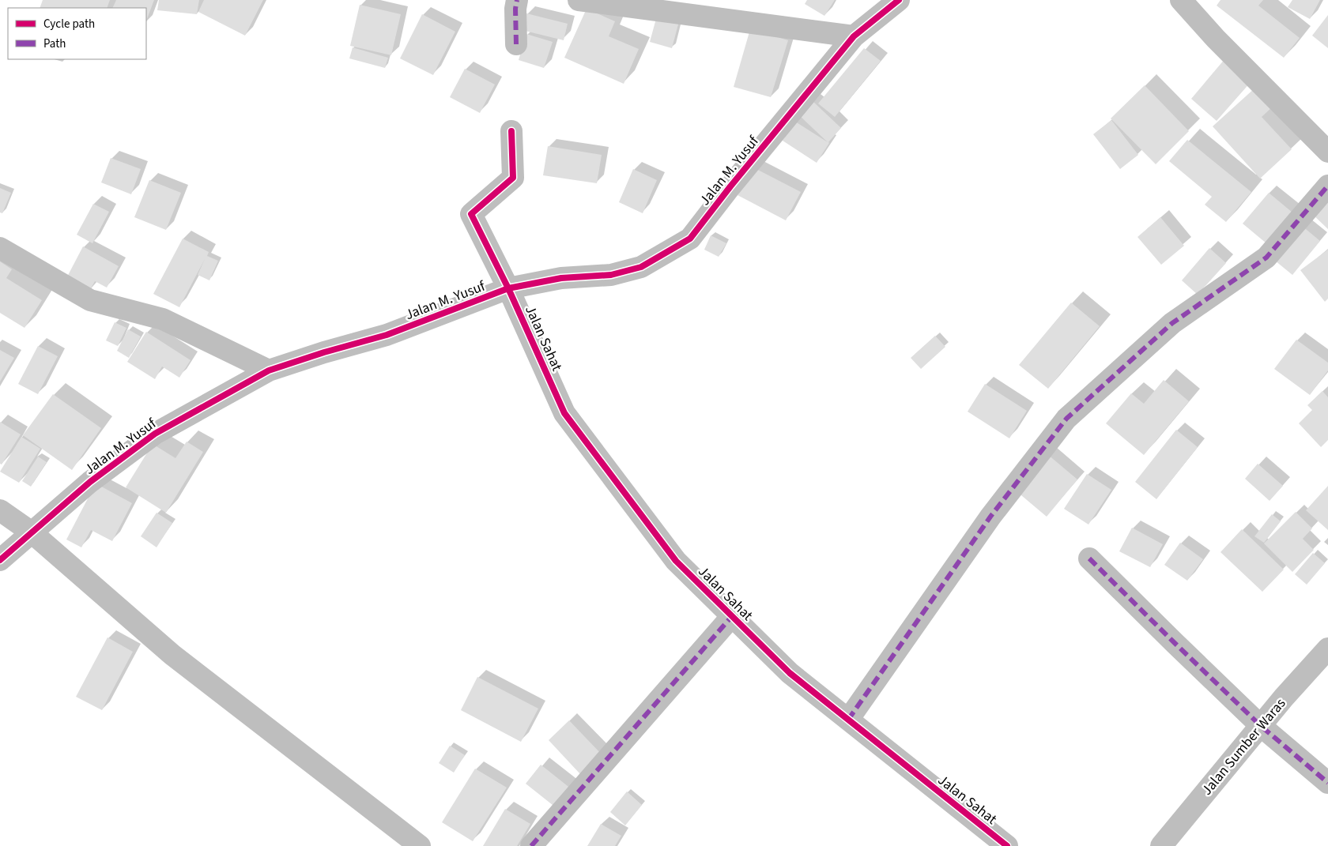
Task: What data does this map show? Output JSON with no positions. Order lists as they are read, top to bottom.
{
  "streets": {
    "street": ["Jalan M. Yusuf", "Jalan Sahat", "Jalan Sumber Waras"]
  },
  "crossings": [
    ["Jalan M. Yusuf", "Jalan Sahat"]
  ],
  "legend": ["Cycle path", "Path"]
}
